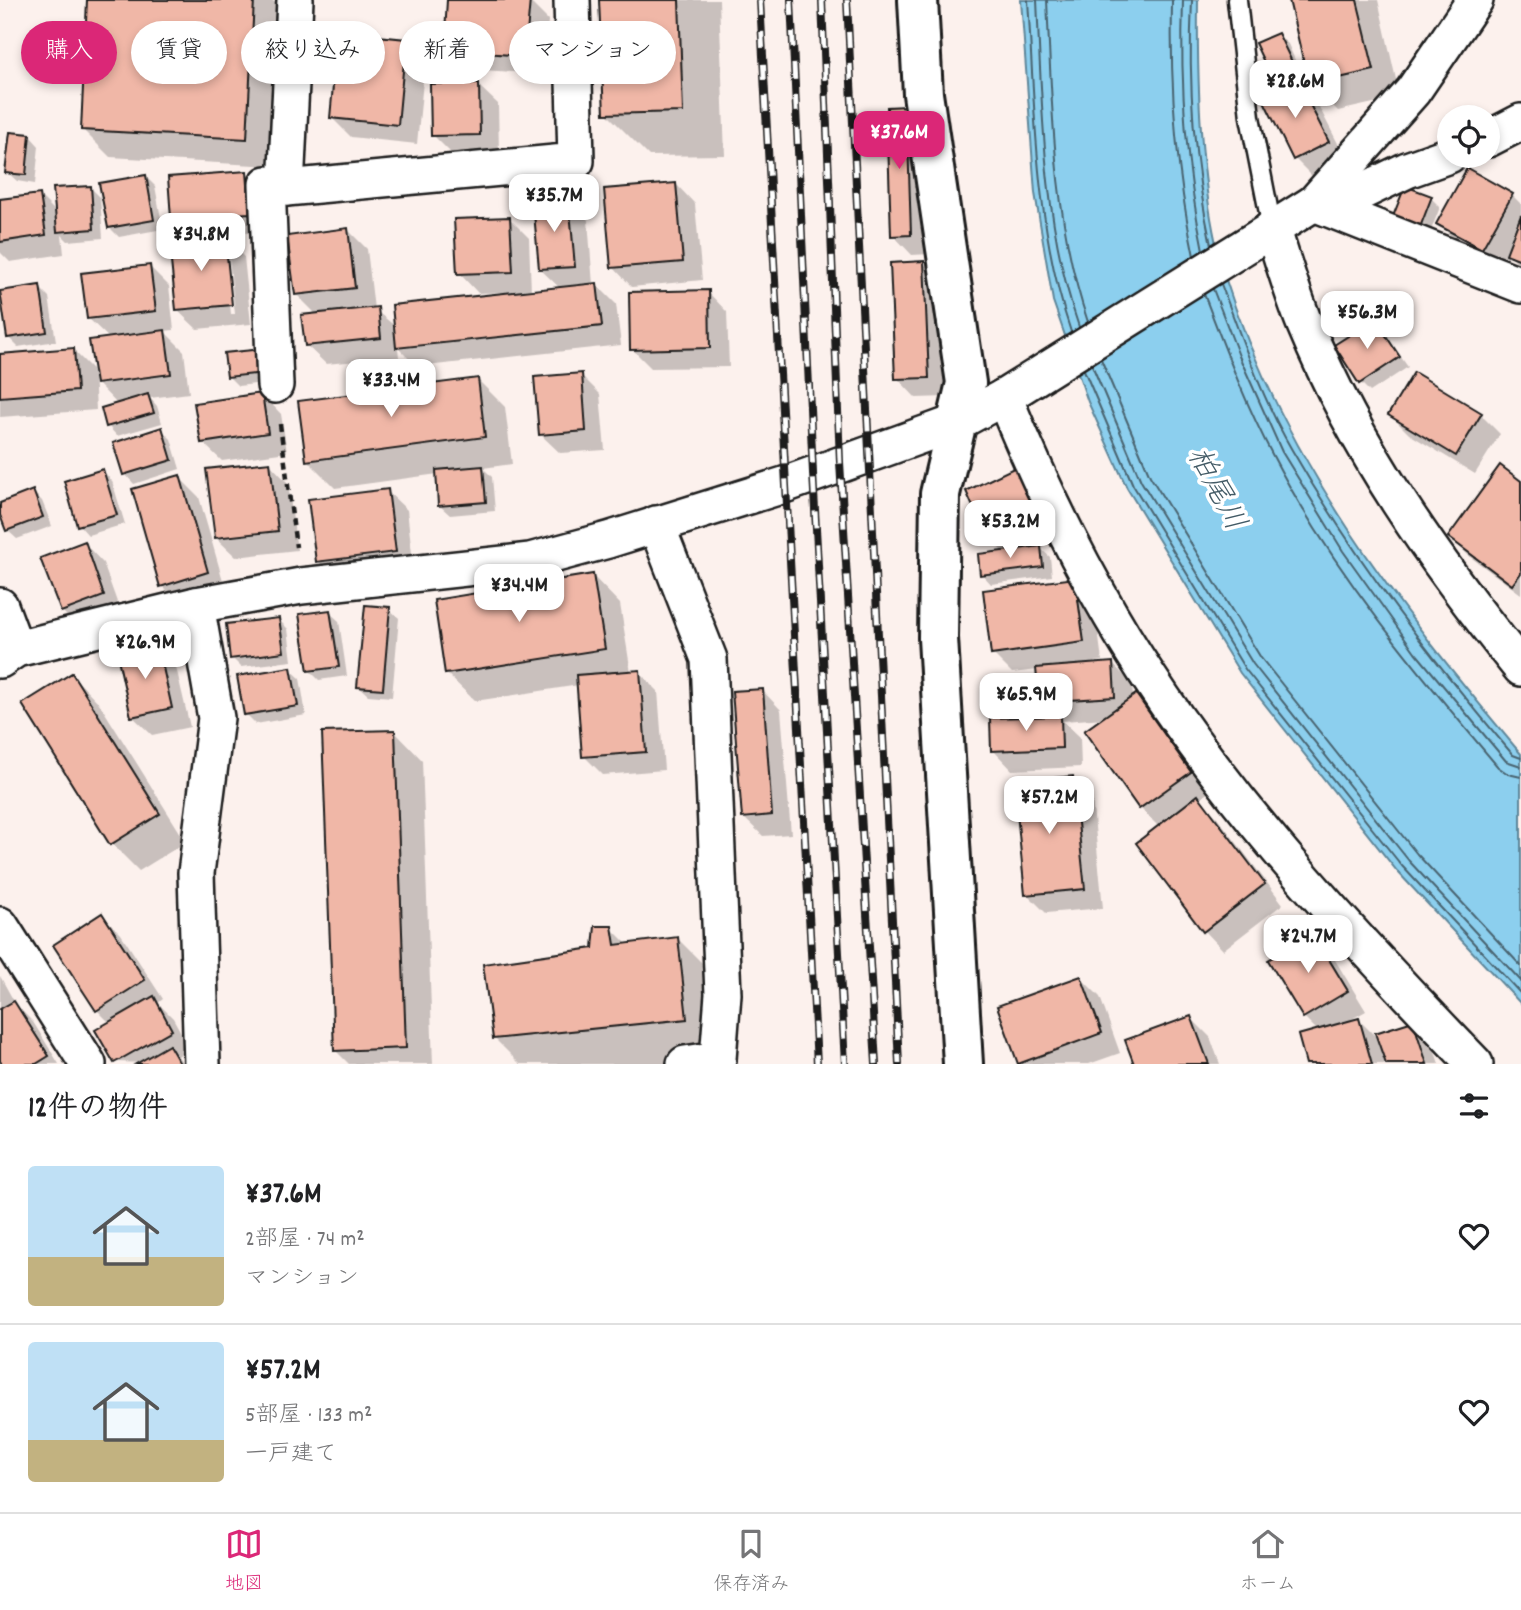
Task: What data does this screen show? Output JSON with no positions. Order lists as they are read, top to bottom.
{
  "water": ["柏尾川"],
  "page": {
    "chip": [
      "購入",
      "賃貸",
      "絞り込み",
      "新着",
      "マンション"
    ],
    "price": [
      "¥28.6M",
      "¥37.6M",
      "¥35.7M",
      "¥34.8M",
      "¥56.3M",
      "¥33.4M",
      "¥53.2M",
      "¥34.4M",
      "¥26.9M",
      "¥65.9M",
      "¥57.2M",
      "¥24.7M"
    ],
    "heading": "12件の物件",
    "list": [
      {
        "name": "¥37.6M",
        "note": "2部屋 · 74 m² · マンション"
      },
      {
        "name": "¥57.2M",
        "note": "5部屋 · 133 m² · 一戸建て"
      }
    ],
    "tabs": ["地図", "保存済み", "ホーム"]
  }
}
